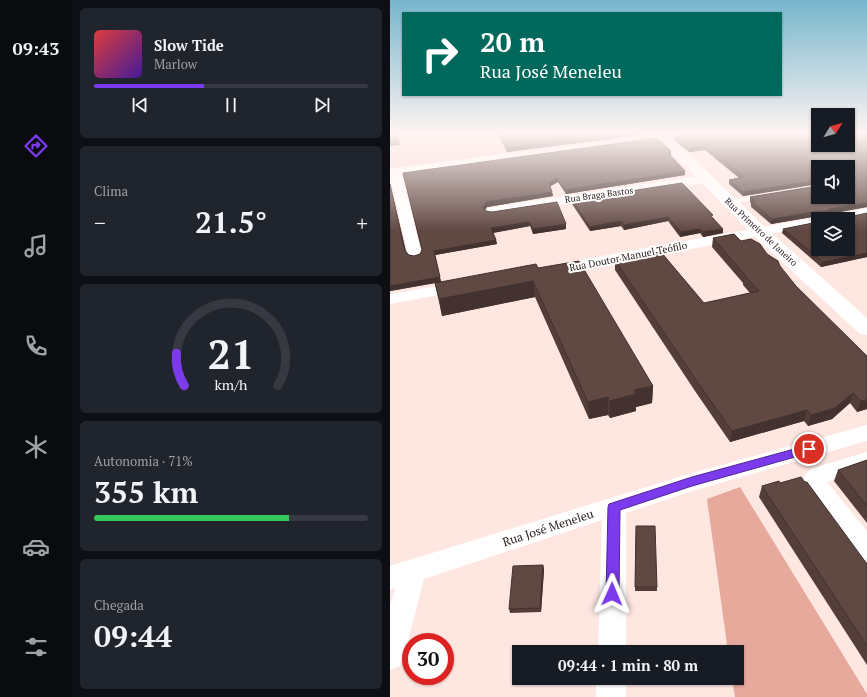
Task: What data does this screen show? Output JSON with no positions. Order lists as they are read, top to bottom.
{
  "streets": {
    "street": [
      "Rua Braga Bastos",
      "Rua Primeiro de Janeiro",
      "Rua Doutor Manuel Teófilo",
      "Rua José Meneleu"
    ]
  },
  "crossings": [
    ["Rua Braga Bastos", "Rua Primeiro de Janeiro"],
    ["Rua Primeiro de Janeiro", "Rua Doutor Manuel Teófilo"]
  ],
  "north": "top right",
  "page": {
    "tabs": "09:43",
    "turn": ["20 m", "Rua José Meneleu"],
    "song": ["Slow Tide", "Marlow"],
    "tile": [
      "Clima",
      ["Autonomia · 71%", "355 km"],
      ["Chegada", "09:44"]
    ],
    "heat": ["−", "21.5°", "+"],
    "limit": "30",
    "trip": "09:44 · 1 min · 80 m",
    "gauge": ["21", "km/h"]
  }
}
